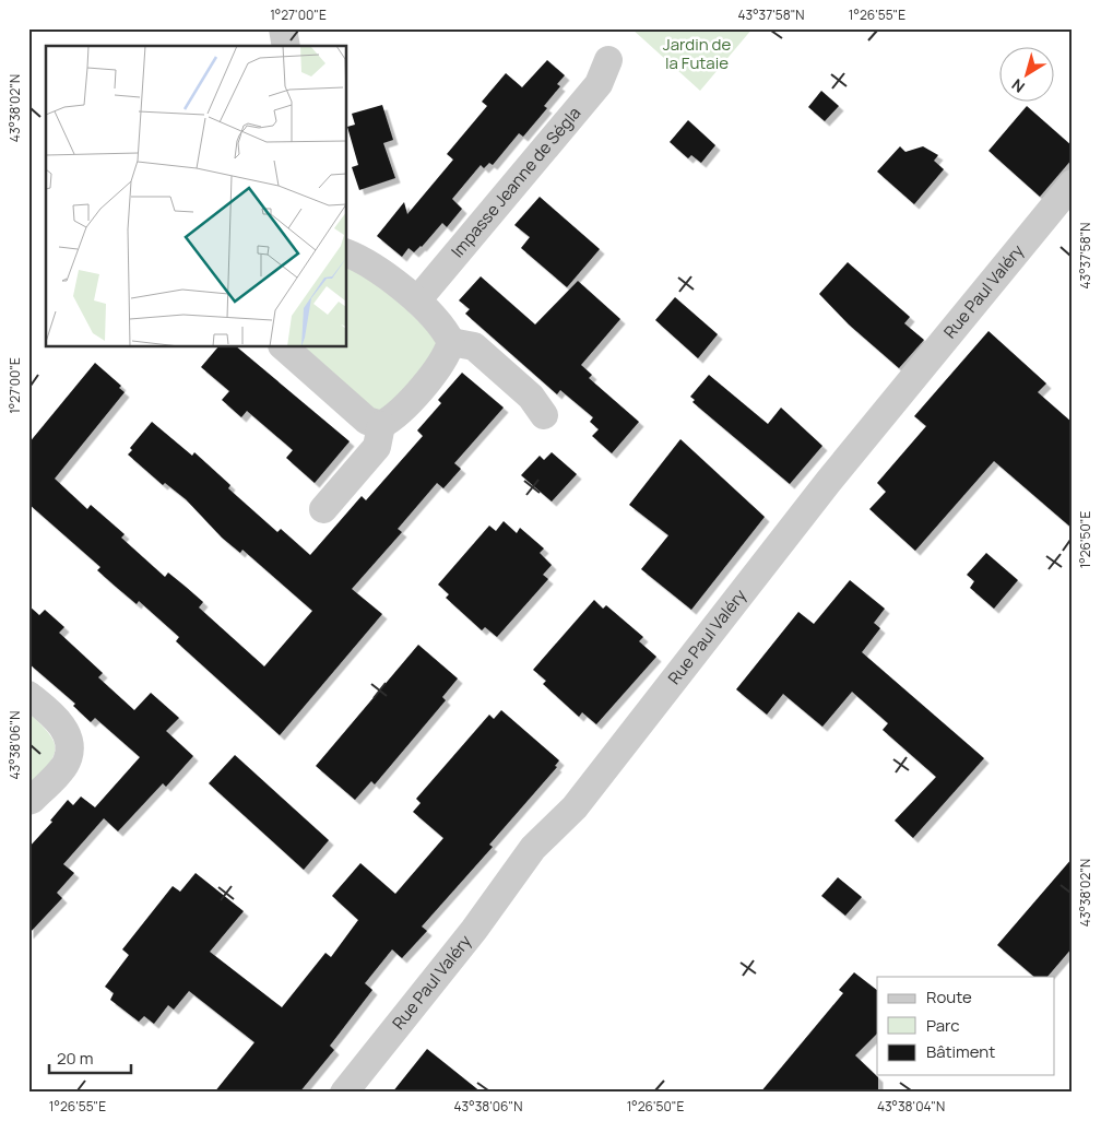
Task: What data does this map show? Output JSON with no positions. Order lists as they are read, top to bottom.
{
  "streets": {
    "street": ["Impasse Jeanne de Ségla", "Rue Paul Valéry"]
  },
  "parks": ["Jardin de la Futaie"],
  "legend": ["Route", "Parc", "Bâtiment"],
  "scale_bar": "20 m",
  "north": "bottom left",
  "coordinates": [
    "1°27'00\"E",
    "43°37'58\"N",
    "1°26'55\"E",
    "43°38'02\"N",
    "1°26'50\"E",
    "43°38'06\"N",
    "43°38'04\"N"
  ]
}
